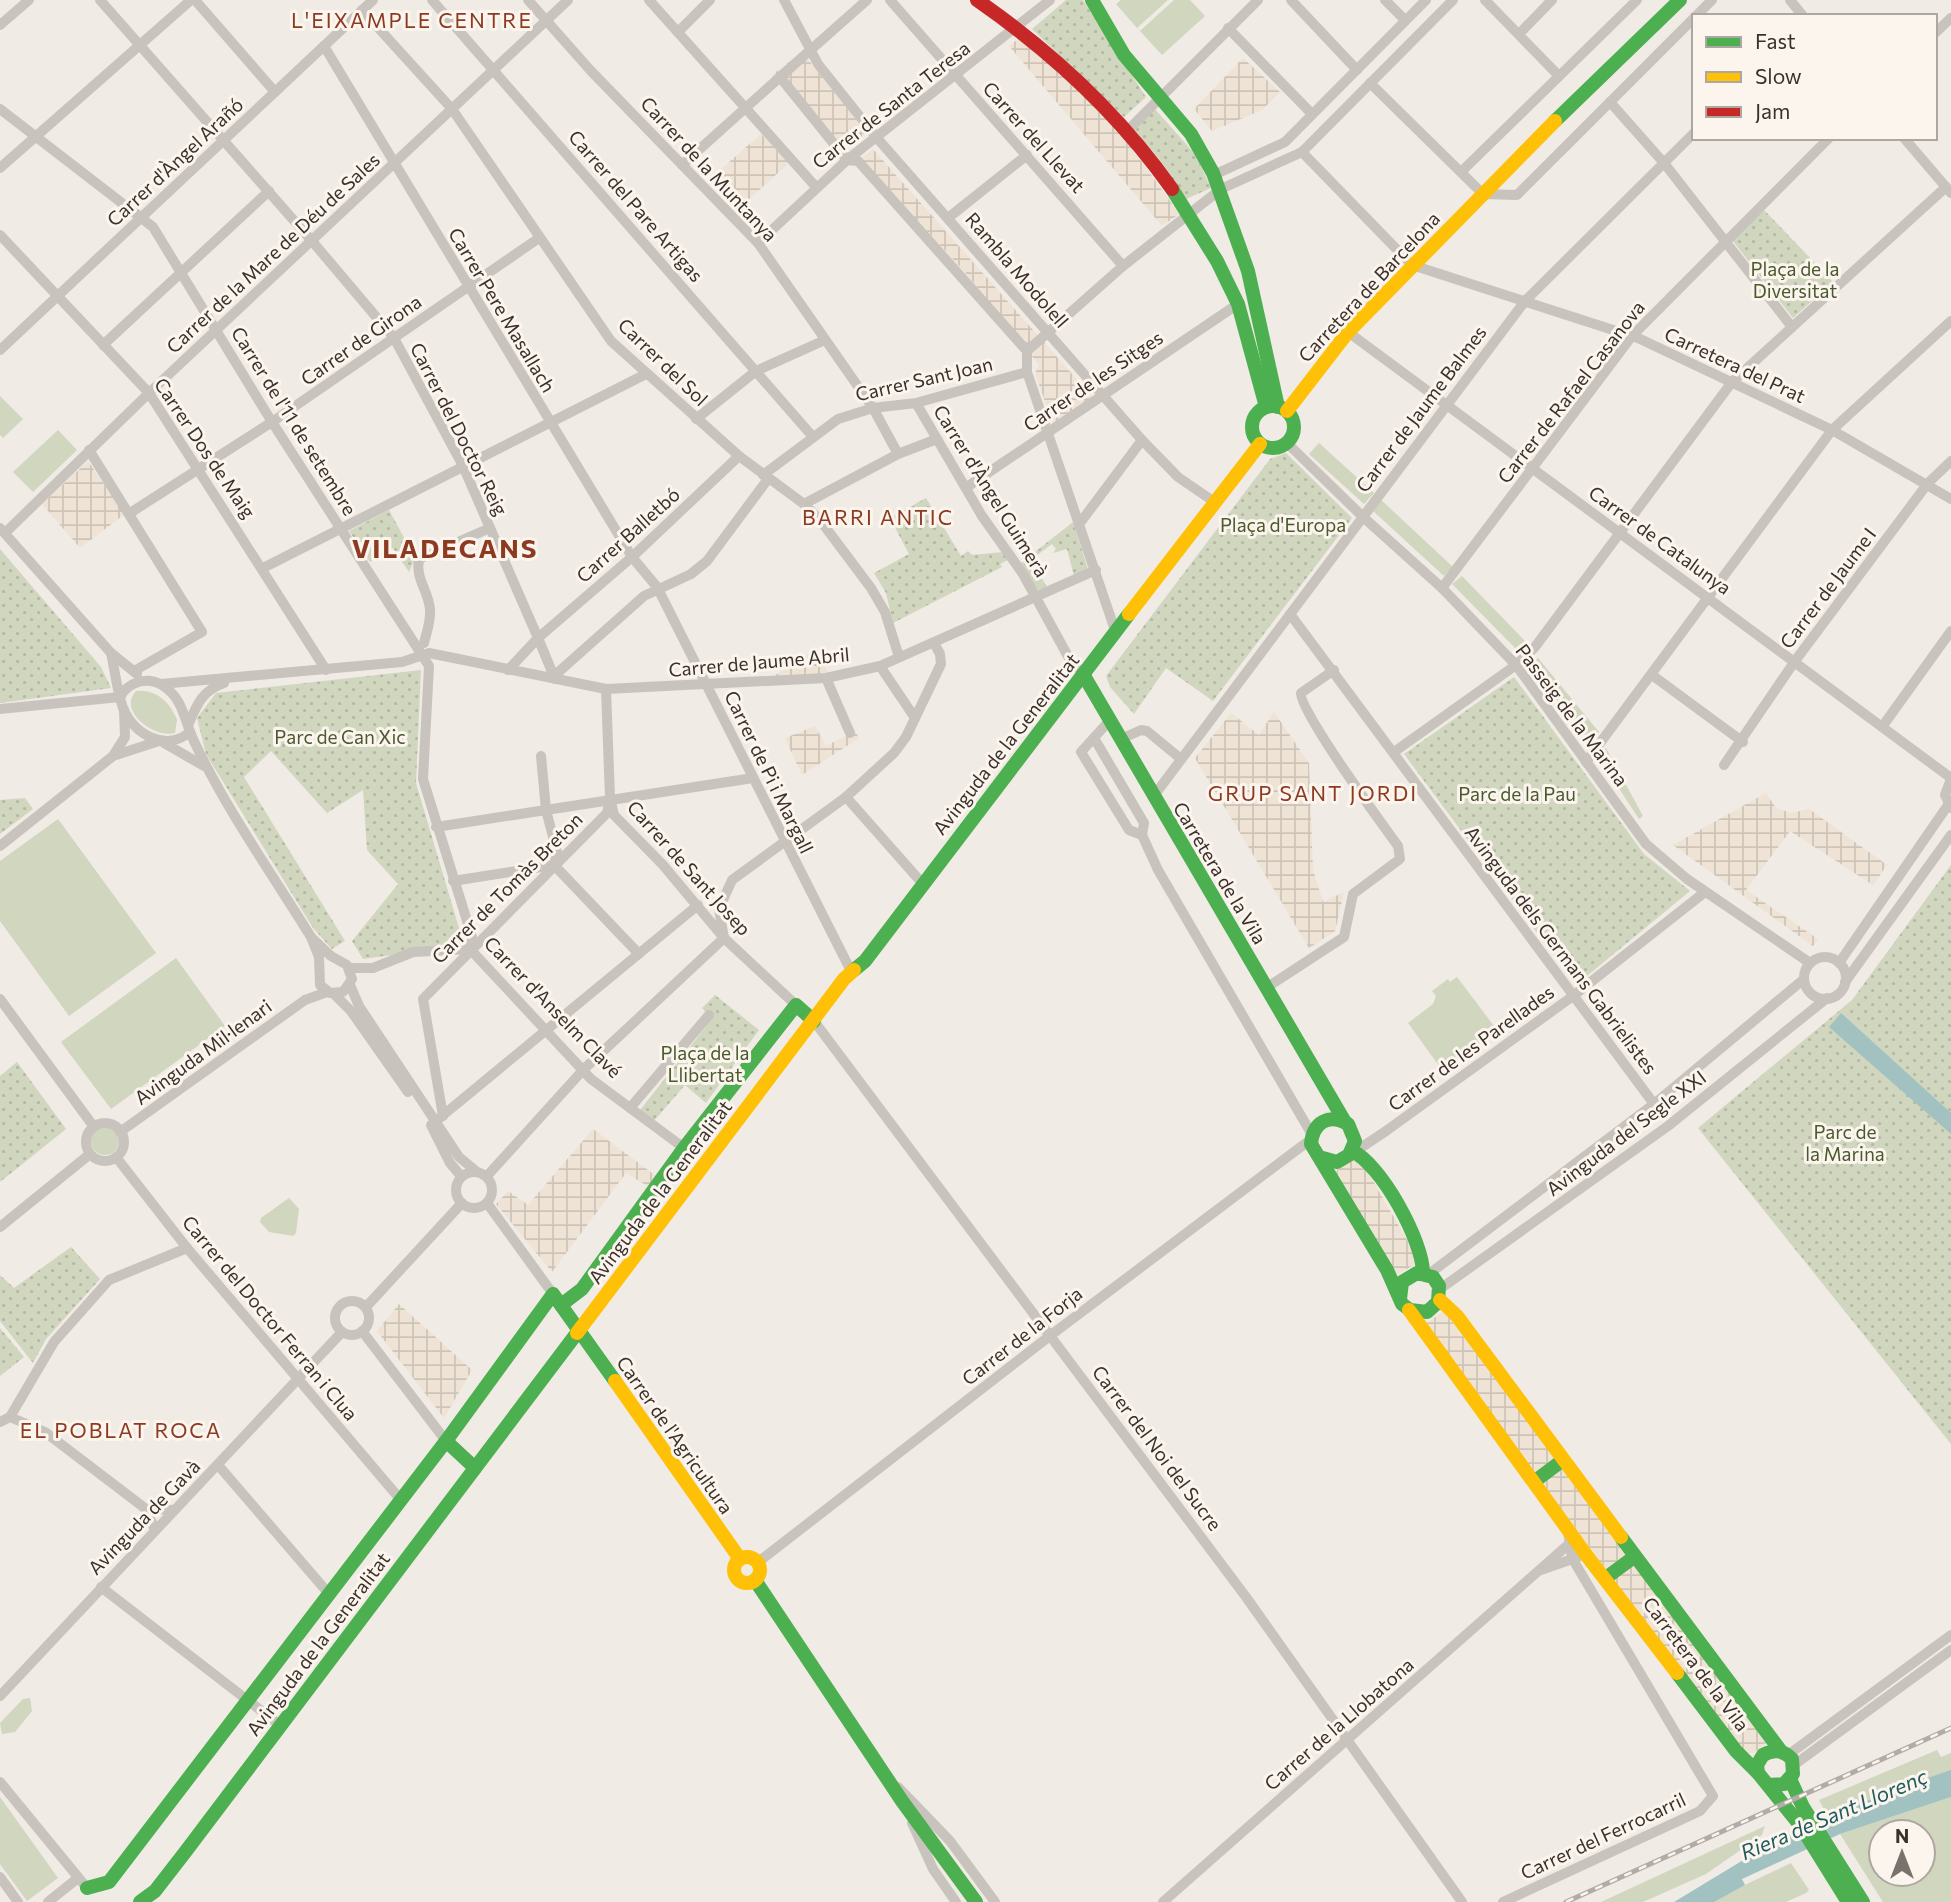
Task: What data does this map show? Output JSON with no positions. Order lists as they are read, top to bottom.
{
  "streets": {
    "street": [
      "Carrer de Santa Teresa",
      "Carrer del Llevat",
      "Carrer d'Àngel Arañó",
      "Carrer de la Muntanya",
      "Carrer del Pare Artigas",
      "Carrer de la Mare de Déu de Sales",
      "Rambla Modolell",
      "Carretera de Barcelona",
      "Carrer Pere Masallach",
      "Carrer de Girona",
      "Carrer del Sol",
      "Carretera del Prat",
      "Carrer Sant Joan",
      "Carrer de les Sitges",
      "Carrer de Rafael Casanova",
      "Carrer de Jaume Balmes",
      "Carrer de l'11 de setembre",
      "Carrer del Doctor Reig",
      "Carrer Dos de Maig",
      "Carrer d'Àngel Guimerà",
      "Carrer Balletbó",
      "Carrer de Catalunya",
      "Carrer de Jaume I",
      "Carrer de Jaume Abril",
      "Passeig de la Marina",
      "Avinguda de la Generalitat",
      "Carrer de Pi i Margall",
      "Carrer de Sant Josep",
      "Carretera de la Vila",
      "Carrer de Tomàs Breton",
      "Avinguda dels Germans Gabrielistes",
      "Carrer d'Anselm Clavé",
      "Carrer de les Parellades",
      "Avinguda Mil·lenari",
      "Avinguda del Segle XXI",
      "Carrer del Doctor Ferran i Clua",
      "Carrer de la Forja",
      "Carrer de l'Agricultura",
      "Carrer del Noi del Sucre",
      "Avinguda de Gavà",
      "Carrer de la Llobatona",
      "Carrer del Ferrocarril"
    ]
  },
  "crossings": [
    ["Carrer de Santa Teresa", "Carrer del Llevat"],
    ["Carrer de Santa Teresa", "Carrer de la Muntanya"],
    ["Carrer de Santa Teresa", "Rambla Modolell"],
    ["Carrer d'Àngel Arañó", "Carrer Pere Masallach"],
    ["Carrer d'Àngel Arañó", "Carrer del Sol"],
    ["Carrer d'Àngel Arañó", "Carrer de l'11 de setembre"],
    ["Carrer d'Àngel Arañó", "Carrer del Doctor Reig"],
    ["Carrer d'Àngel Arañó", "Carrer Dos de Maig"],
    ["Carrer de la Muntanya", "Carrer de la Mare de Déu de Sales"],
    ["Carrer de la Muntanya", "Carrer Sant Joan"],
    ["Carrer del Pare Artigas", "Carrer de la Mare de Déu de Sales"],
    ["Carrer del Pare Artigas", "Carrer Sant Joan"],
    ["Carrer de la Mare de Déu de Sales", "Carrer Pere Masallach"],
    ["Carrer de la Mare de Déu de Sales", "Carrer del Sol"],
    ["Carrer de la Mare de Déu de Sales", "Carrer de l'11 de setembre"],
    ["Carrer de la Mare de Déu de Sales", "Carrer del Doctor Reig"],
    ["Carrer de la Mare de Déu de Sales", "Carrer Dos de Maig"],
    ["Rambla Modolell", "Carrer de les Sitges"],
    ["Rambla Modolell", "Avinguda de la Generalitat"],
    ["Carretera de Barcelona", "Carretera del Prat"],
    ["Carretera de Barcelona", "Carrer de Catalunya"],
    ["Carretera de Barcelona", "Passeig de la Marina"],
    ["Carretera de Barcelona", "Avinguda de la Generalitat"],
    ["Carrer Pere Masallach", "Carrer de Girona"],
    ["Carrer Pere Masallach", "Carrer Sant Joan"],
    ["Carrer Pere Masallach", "Carrer Balletbó"],
    ["Carrer Pere Masallach", "Carrer de Pi i Margall"],
    ["Carrer de Girona", "Carrer del Sol"],
    ["Carrer de Girona", "Carrer de l'11 de setembre"],
    ["Carrer de Girona", "Carrer del Doctor Reig"],
    ["Carrer de Girona", "Carrer Dos de Maig"],
    ["Carrer del Sol", "Carrer Sant Joan"],
    ["Carrer del Sol", "Carrer Balletbó"],
    ["Carrer del Sol", "Carrer de Jaume Abril"],
    ["Carretera del Prat", "Carrer de Rafael Casanova"],
    ["Carretera del Prat", "Carrer de Jaume Balmes"],
    ["Carretera del Prat", "Carrer de Jaume I"],
    ["Carrer Sant Joan", "Carrer del Doctor Reig"],
    ["Carrer Sant Joan", "Carrer d'Àngel Guimerà"],
    ["Carrer Sant Joan", "Carrer de Jaume Abril"],
    ["Carrer Sant Joan", "Carrer de Pi i Margall"],
    ["Carrer de les Sitges", "Carrer d'Àngel Guimerà"],
    ["Carrer de Rafael Casanova", "Carrer de Catalunya"],
    ["Carrer de Rafael Casanova", "Passeig de la Marina"],
    ["Carrer de Jaume Balmes", "Carrer de Catalunya"],
    ["Carrer de Jaume Balmes", "Passeig de la Marina"],
    ["Carrer de Jaume Balmes", "Carretera de la Vila"],
    ["Carrer de Jaume Balmes", "Avinguda dels Germans Gabrielistes"],
    ["Carrer de l'11 de setembre", "Carrer d'Anselm Clavé"],
    ["Carrer del Doctor Reig", "Carrer Balletbó"],
    ["Carrer del Doctor Reig", "Carrer de Jaume Abril"],
    ["Carrer d'Àngel Guimerà", "Carrer de Jaume Abril"],
    ["Carrer d'Àngel Guimerà", "Avinguda de la Generalitat"],
    ["Carrer d'Àngel Guimerà", "Carretera de la Vila"],
    ["Carrer Balletbó", "Carrer de Jaume Abril"],
    ["Carrer de Catalunya", "Carrer de Jaume I"],
    ["Carrer de Jaume Abril", "Carrer de Pi i Margall"],
    ["Carrer de Jaume Abril", "Carrer de Sant Josep"],
    ["Passeig de la Marina", "Avinguda de la Generalitat"],
    ["Passeig de la Marina", "Carrer de les Parellades"],
    ["Passeig de la Marina", "Avinguda del Segle XXI"],
    ["Avinguda de la Generalitat", "Carrer de Pi i Margall"],
    ["Avinguda de la Generalitat", "Carretera de la Vila"],
    ["Avinguda de la Generalitat", "Carrer de l'Agricultura"],
    ["Avinguda de la Generalitat", "Carrer del Noi del Sucre"],
    ["Carrer de Sant Josep", "Carrer de Tomàs Breton"],
    ["Carretera de la Vila", "Carrer de les Parellades"],
    ["Carretera de la Vila", "Avinguda del Segle XXI"],
    ["Carretera de la Vila", "Carrer de la Forja"],
    ["Carretera de la Vila", "Carrer de la Llobatona"],
    ["Carretera de la Vila", "Carrer del Ferrocarril"],
    ["Carrer de Tomàs Breton", "Carrer d'Anselm Clavé"],
    ["Avinguda dels Germans Gabrielistes", "Carrer de les Parellades"],
    ["Avinguda dels Germans Gabrielistes", "Avinguda del Segle XXI"],
    ["Carrer de les Parellades", "Carrer de la Forja"],
    ["Avinguda Mil·lenari", "Carrer del Doctor Ferran i Clua"],
    ["Carrer del Doctor Ferran i Clua", "Avinguda de Gavà"],
    ["Carrer de la Forja", "Carrer de l'Agricultura"],
    ["Carrer de la Forja", "Carrer del Noi del Sucre"],
    ["Carrer del Noi del Sucre", "Carrer de la Llobatona"],
    ["Carrer de la Llobatona", "Carrer del Ferrocarril"]
  ],
  "districts": [
    "L'EIXAMPLE CENTRE",
    "BARRI ANTIC",
    "VILADECANS",
    "GRUP SANT JORDI",
    "EL POBLAT ROCA"
  ],
  "water": ["Riera de Sant Llorenç"],
  "parks": [
    "Plaça de la Diversitat",
    "Plaça d'Europa",
    "Parc de Can Xic",
    "Parc de la Pau",
    "Plaça de la Llibertat",
    "Parc de la Marina"
  ],
  "legend": ["Fast", "Slow", "Jam"],
  "north": "top"
}
